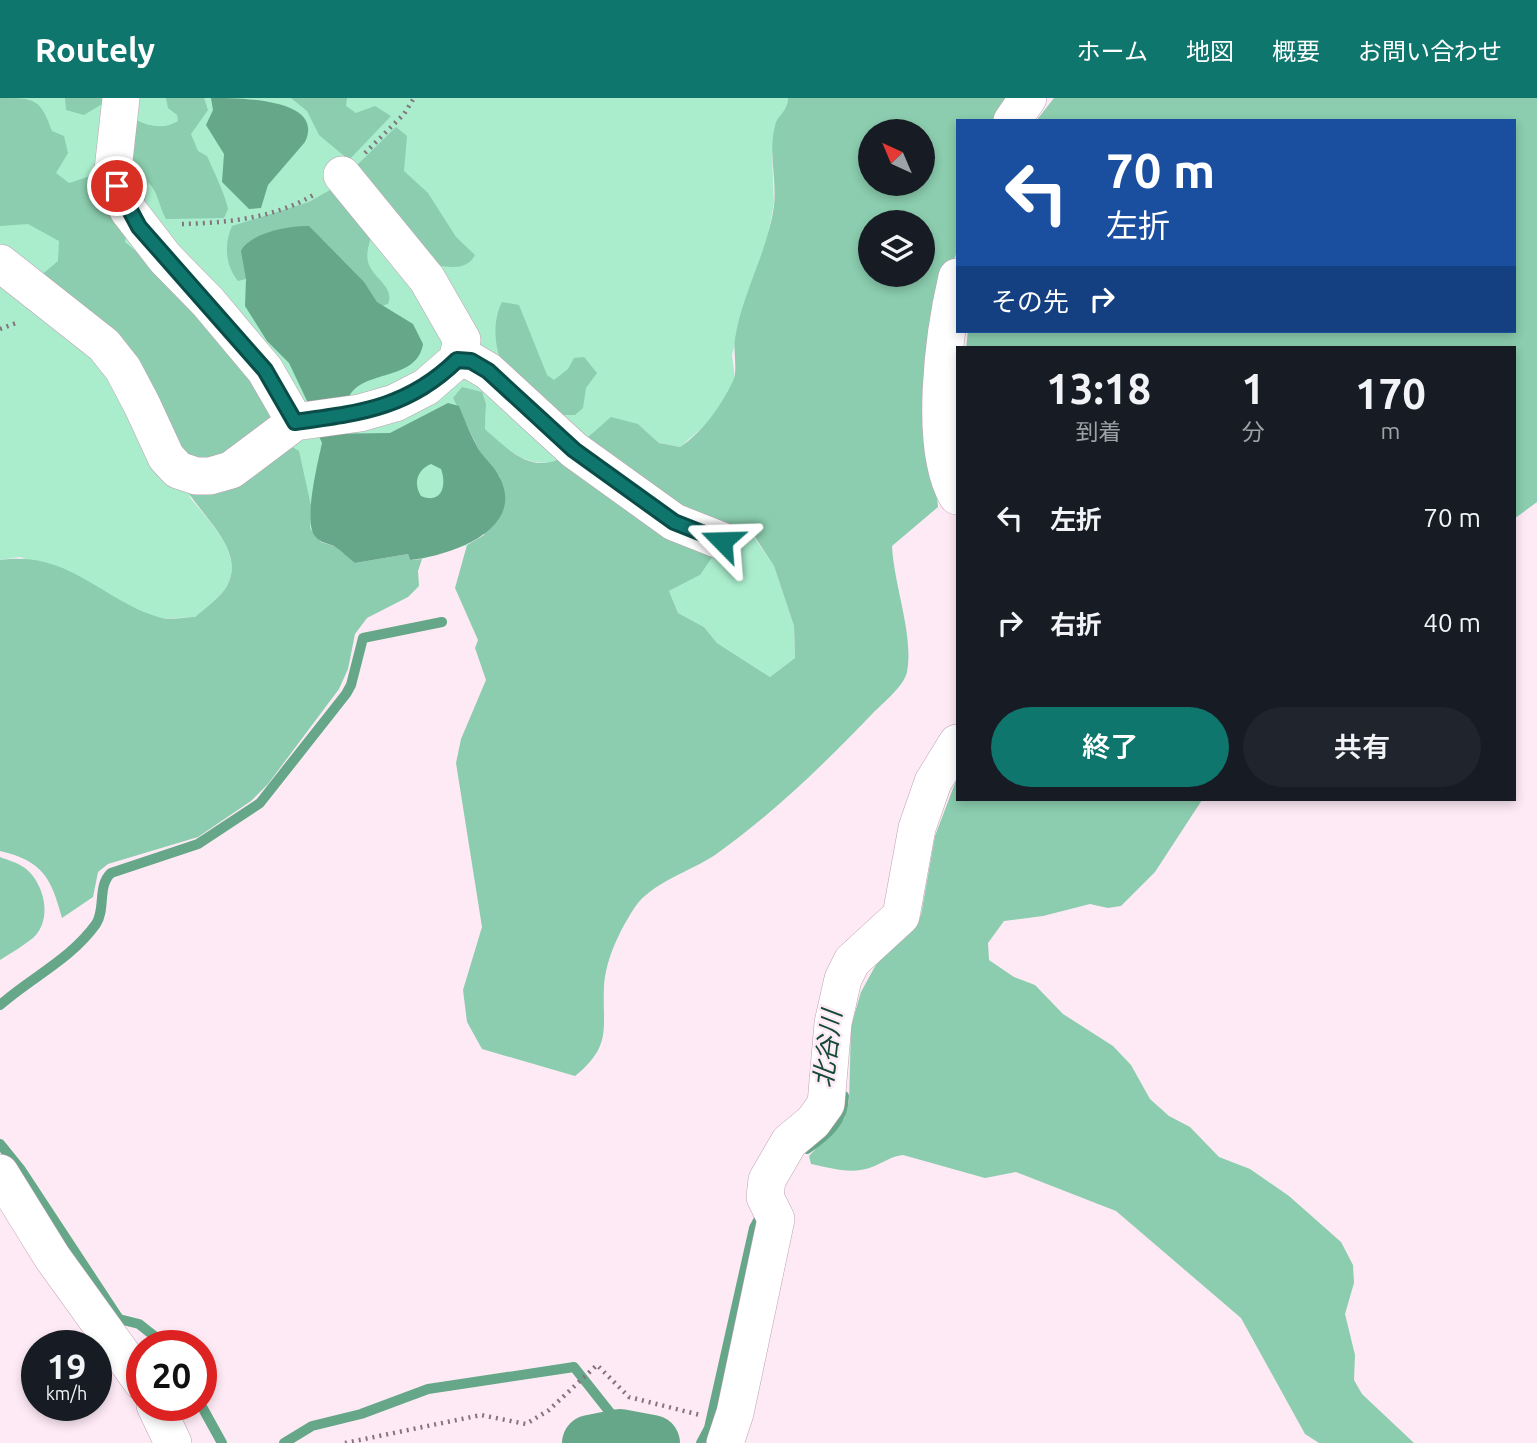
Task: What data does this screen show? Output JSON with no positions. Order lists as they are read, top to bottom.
{
  "water": ["北谷川"],
  "north": "top left",
  "page": {
    "header": "Routely",
    "nav": [
      "ホーム",
      "地図",
      "概要",
      "お問い合わせ"
    ],
    "turn": ["70 m", "左折"],
    "then": "その先",
    "eta": [
      "13:18",
      "到着",
      "1",
      "分",
      "170",
      "m"
    ],
    "list": [
      {
        "name": "左折",
        "value": "70 m"
      },
      {
        "name": "右折",
        "value": "40 m"
      }
    ],
    "buttons": ["終了", "共有"],
    "speed": "19 km/h",
    "limit": "20"
  }
}
